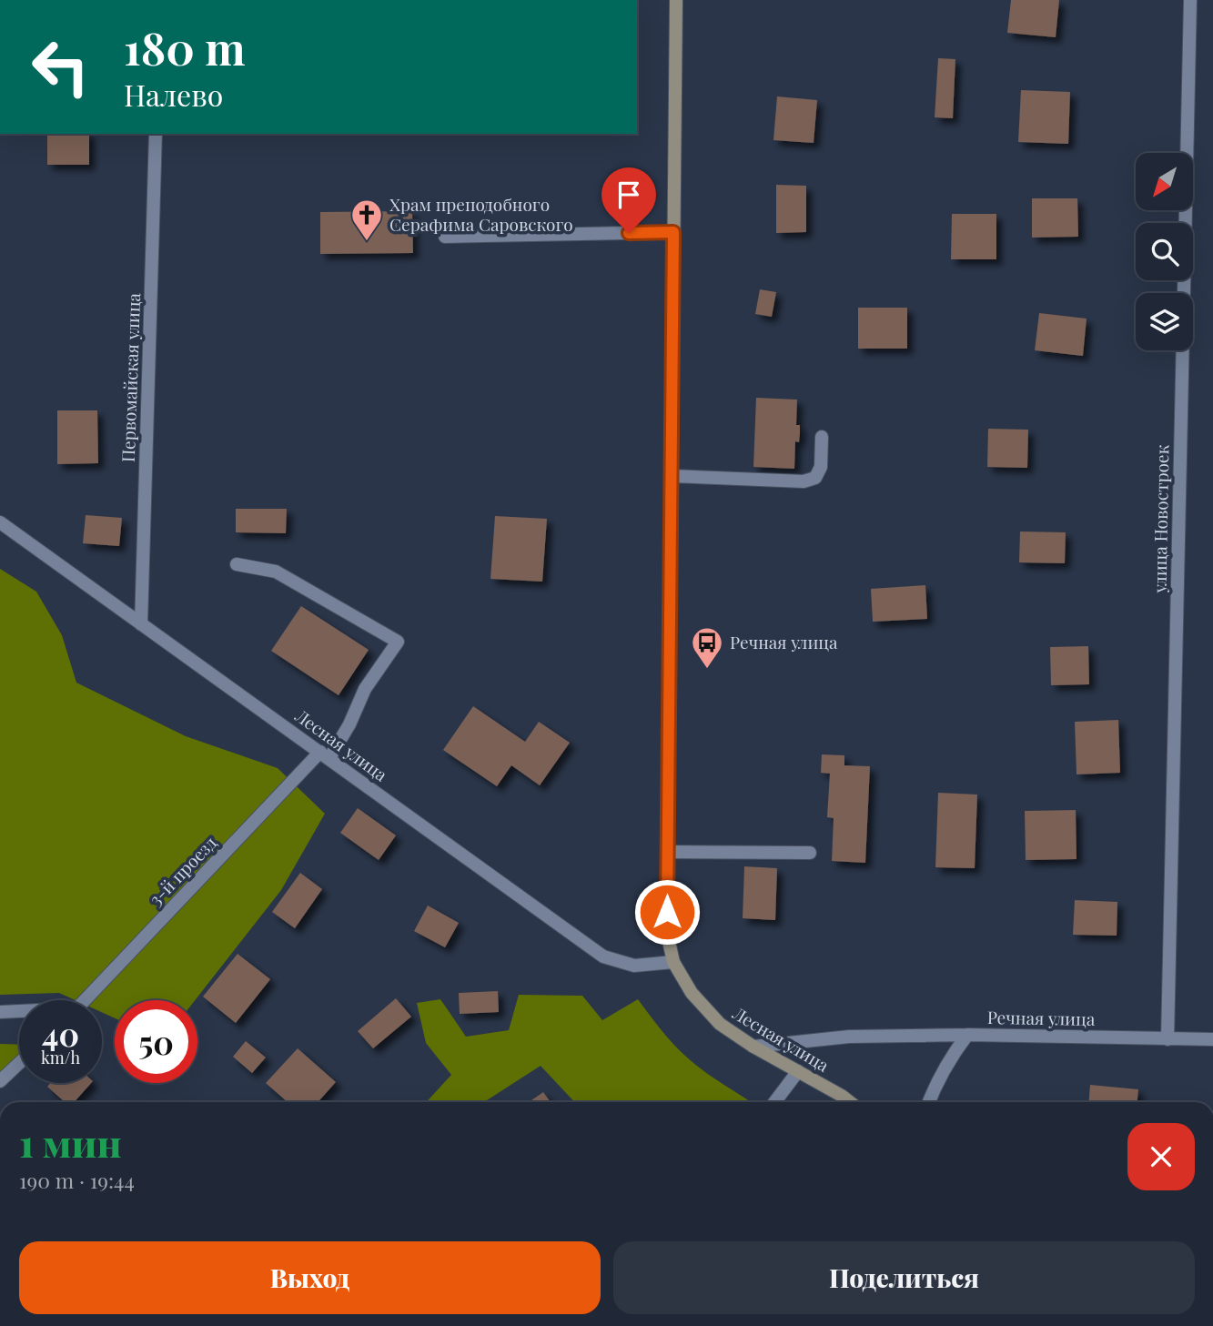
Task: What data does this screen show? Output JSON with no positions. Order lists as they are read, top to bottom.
{
  "streets": {
    "main road": ["Лесная улица"],
    "street": [
      "Первомайская улица",
      "улица Новостроек",
      "3-й проезд",
      "Речная улица"
    ]
  },
  "crossings": [
    ["Первомайская улица", "Лесная улица"],
    ["улица Новостроек", "Речная улица"],
    ["Лесная улица", "3-й проезд"],
    ["Лесная улица", "Речная улица"]
  ],
  "places": {
    "church": ["Храм преподобного Серафима Саровского"],
    "bus stop": ["Речная улица"]
  },
  "north": "bottom left",
  "page": {
    "turn": ["180 m", "Налево"],
    "speed": "40 km/h",
    "limit": "50",
    "heading": ["1 мин", "190 m · 19:44"],
    "buttons": ["Выход", "Поделиться"]
  }
}
